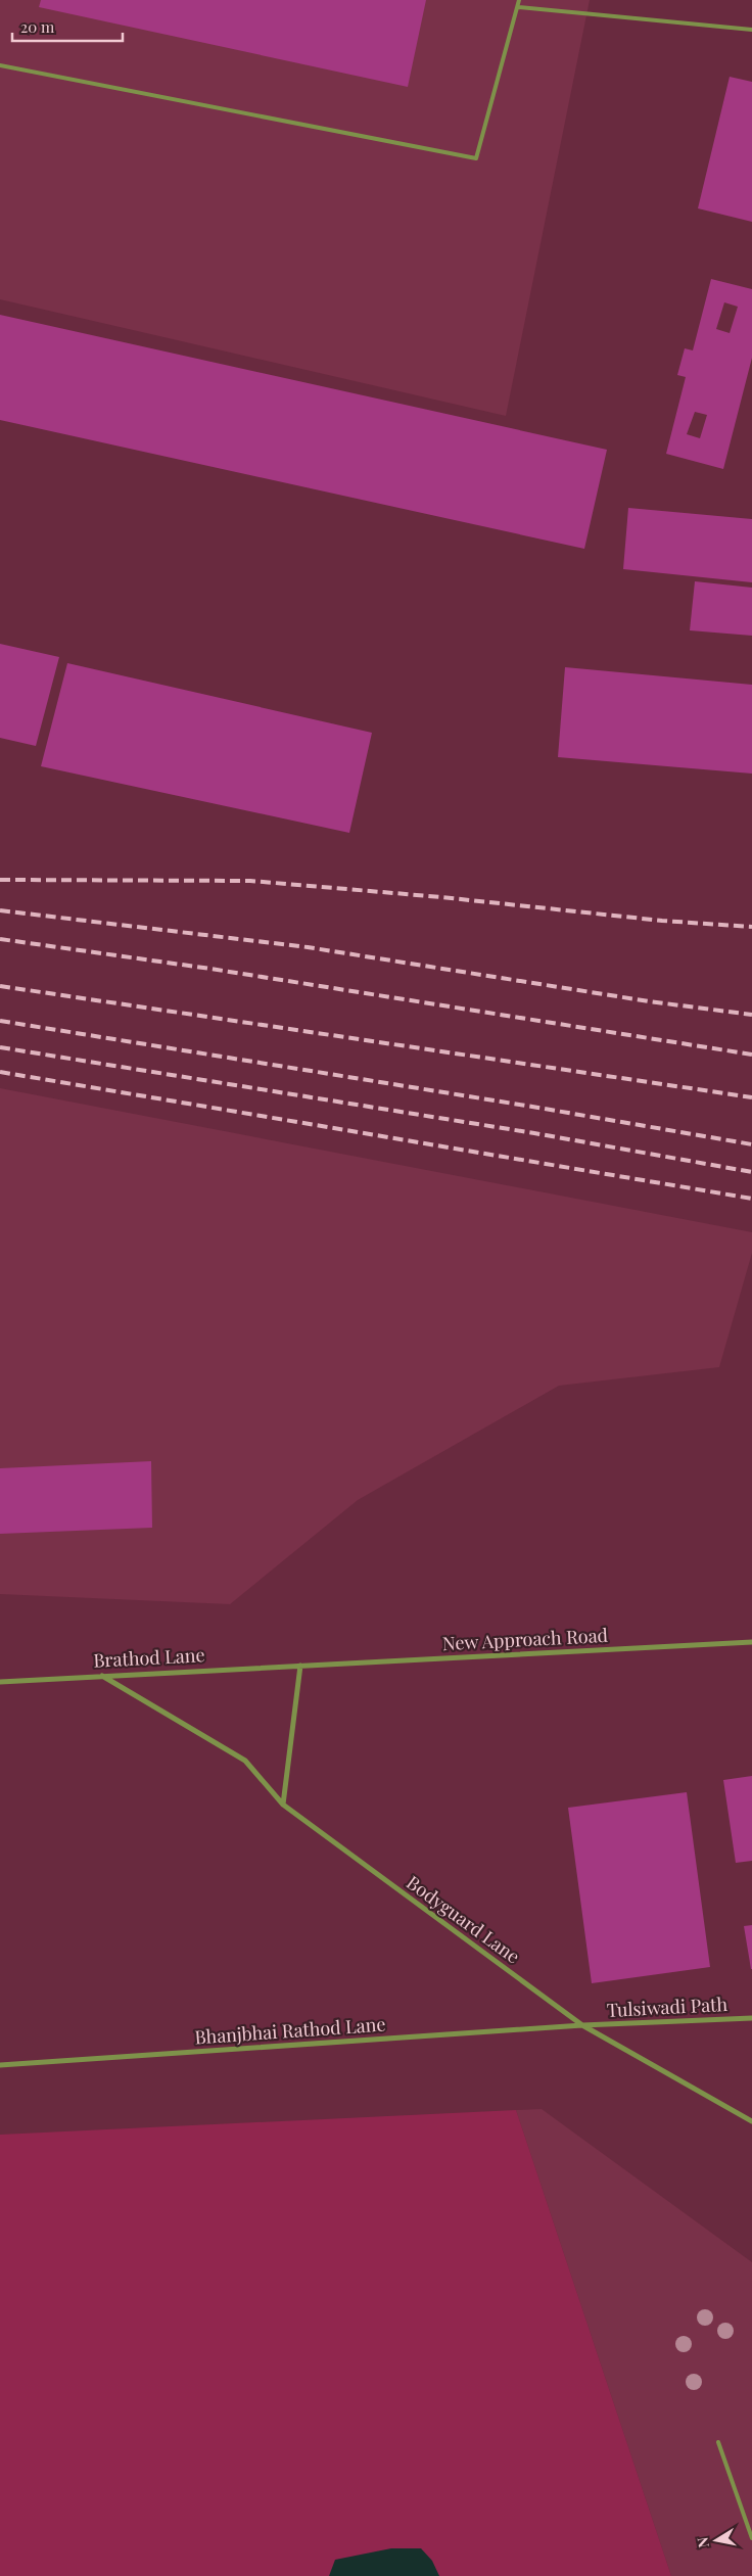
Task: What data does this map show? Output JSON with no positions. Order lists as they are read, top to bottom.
{
  "streets": {
    "street": [
      "New Approach Road",
      "Brathod Lane",
      "Bodyguard Lane",
      "Tulsiwadi Path",
      "Bhanjbhai Rathod Lane"
    ]
  },
  "crossings": [
    ["New Approach Road", "Brathod Lane"],
    ["Brathod Lane", "Bodyguard Lane"],
    ["Bodyguard Lane", "Tulsiwadi Path"],
    ["Bodyguard Lane", "Bhanjbhai Rathod Lane"],
    ["Tulsiwadi Path", "Bhanjbhai Rathod Lane"]
  ],
  "scale_bar": "20 m",
  "north": "left"
}
